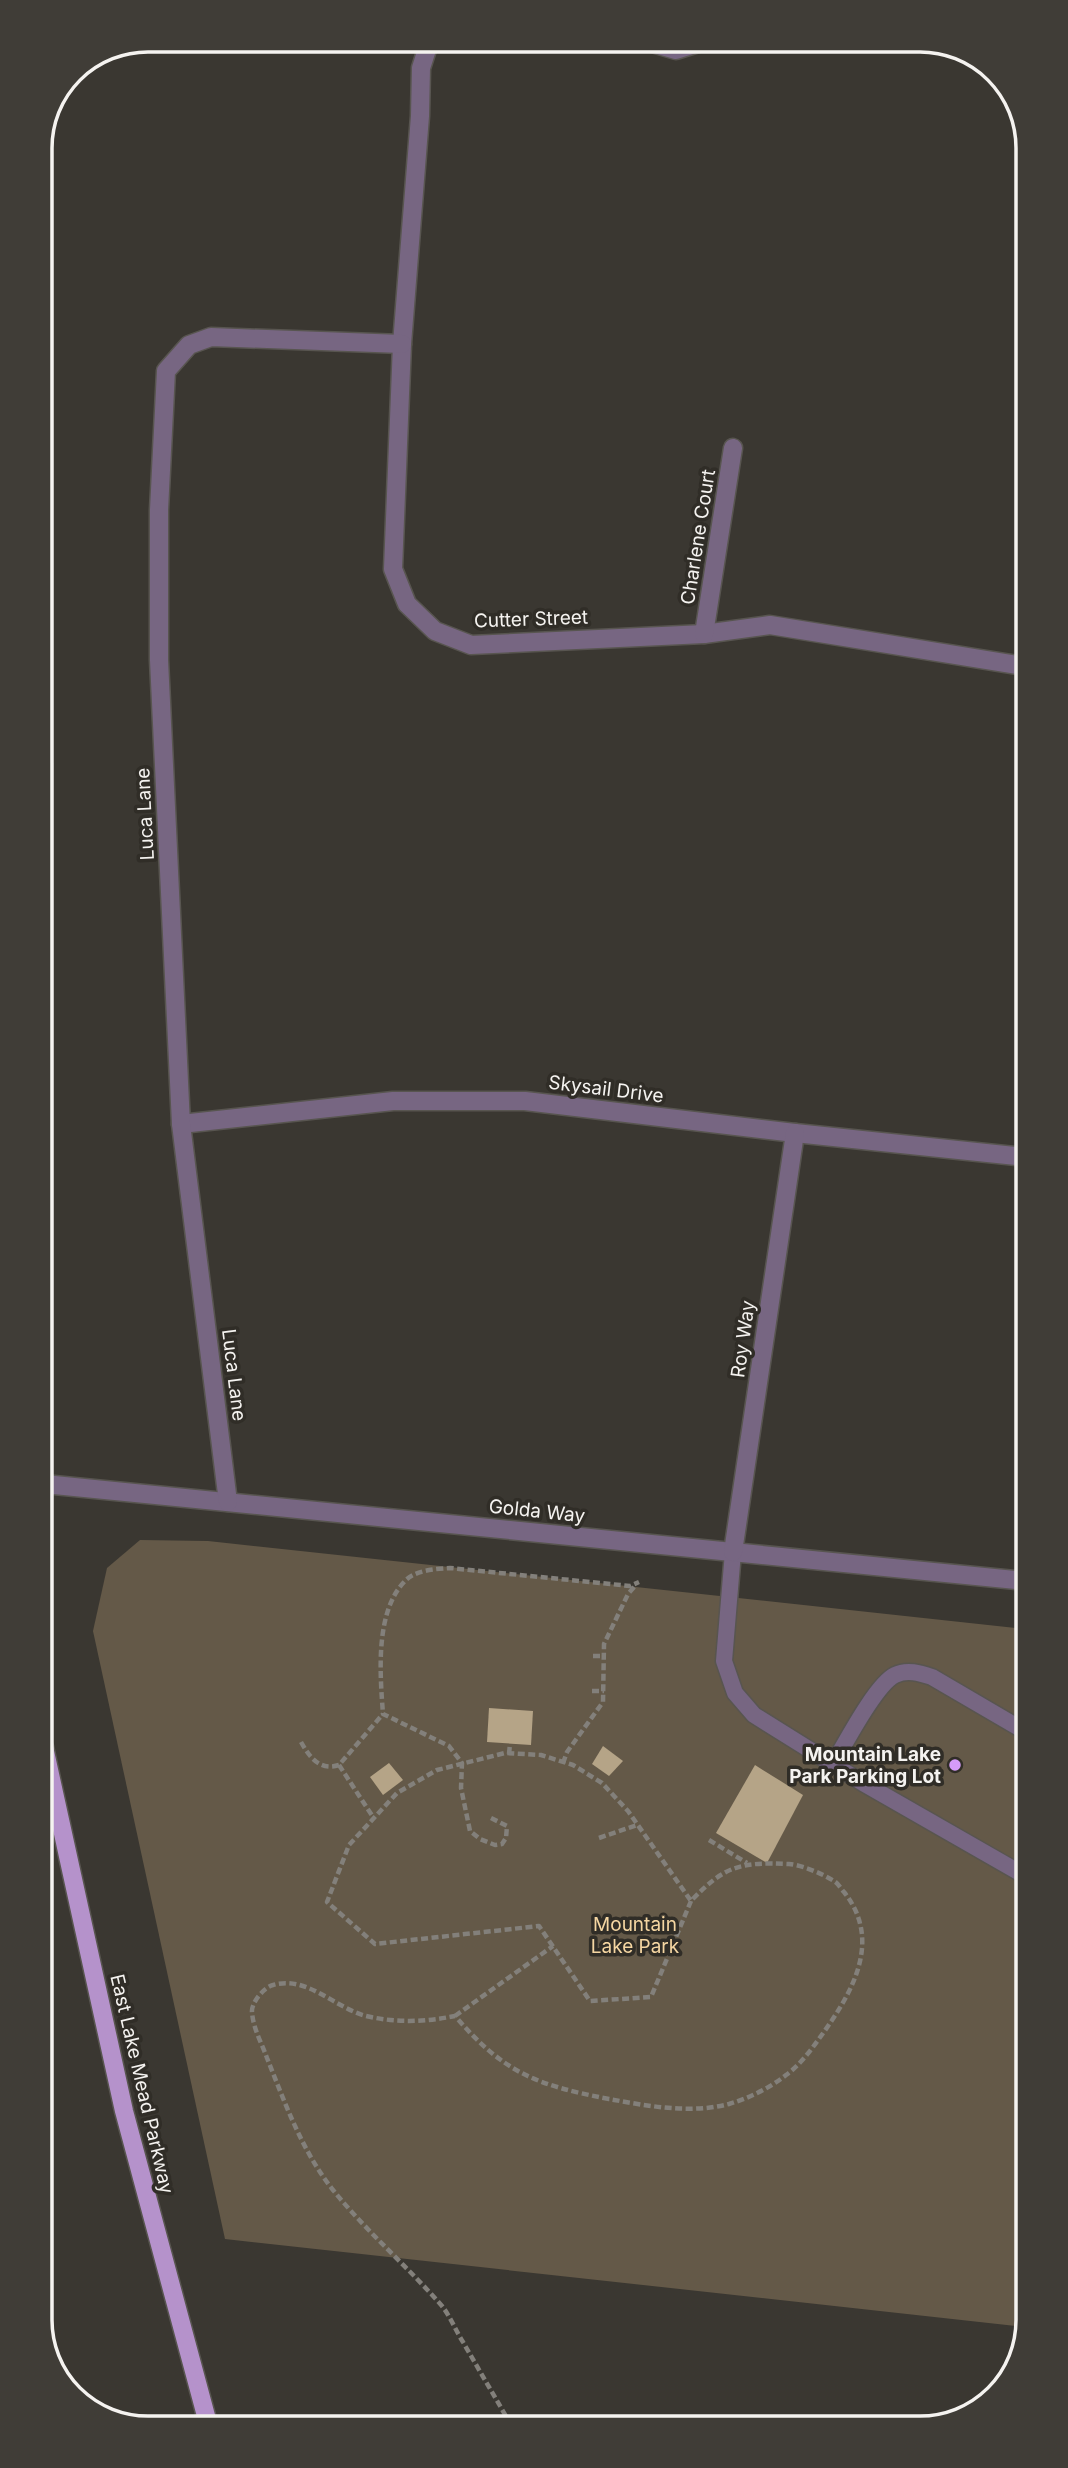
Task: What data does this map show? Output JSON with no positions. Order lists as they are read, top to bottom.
{
  "streets": {
    "main road": ["East Lake Mead Parkway"],
    "street": [
      "Charlene Court",
      "Cutter Street",
      "Luca Lane",
      "Skysail Drive",
      "Roy Way",
      "Golda Way"
    ]
  },
  "crossings": [
    ["Charlene Court", "Cutter Street"],
    ["Cutter Street", "Luca Lane"],
    ["Luca Lane", "Skysail Drive"],
    ["Luca Lane", "Golda Way"],
    ["Skysail Drive", "Roy Way"],
    ["Roy Way", "Golda Way"]
  ],
  "parks": ["Mountain Lake Park"],
  "places": ["Mountain Lake Park Parking Lot"]
}
